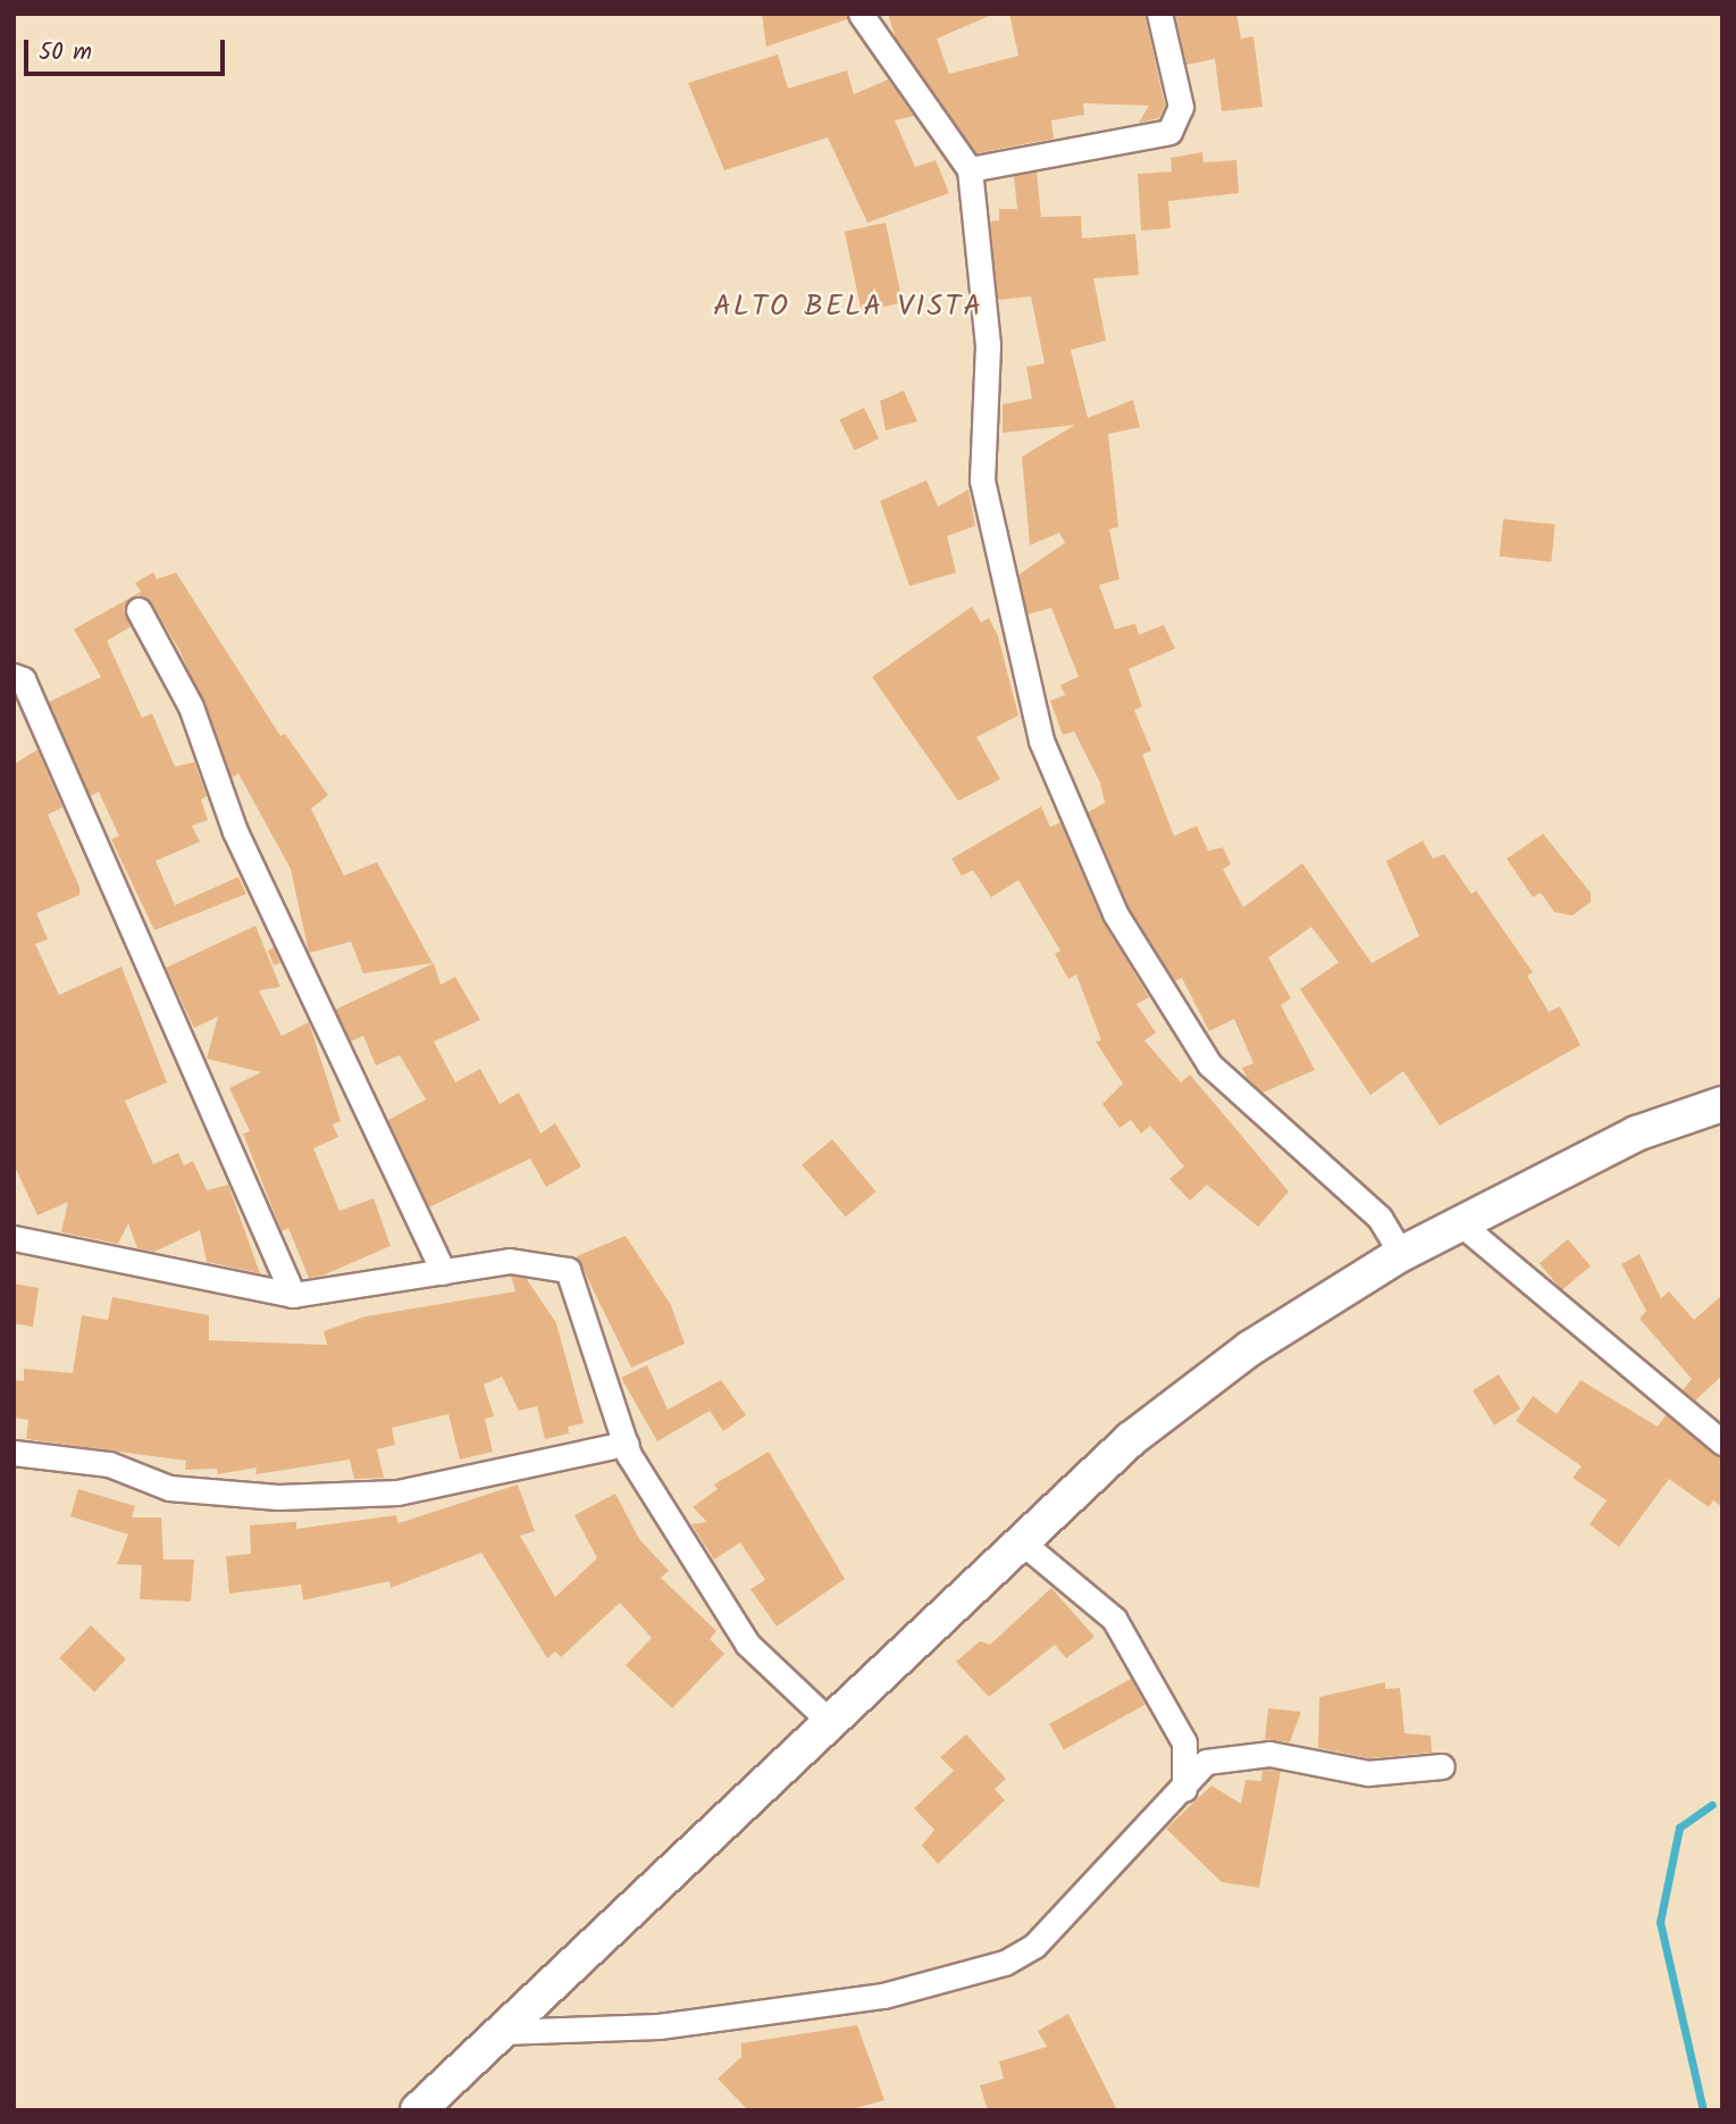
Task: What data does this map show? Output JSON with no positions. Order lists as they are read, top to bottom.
{
  "districts": ["ALTO BELA VISTA"],
  "scale_bar": "50 m"
}
